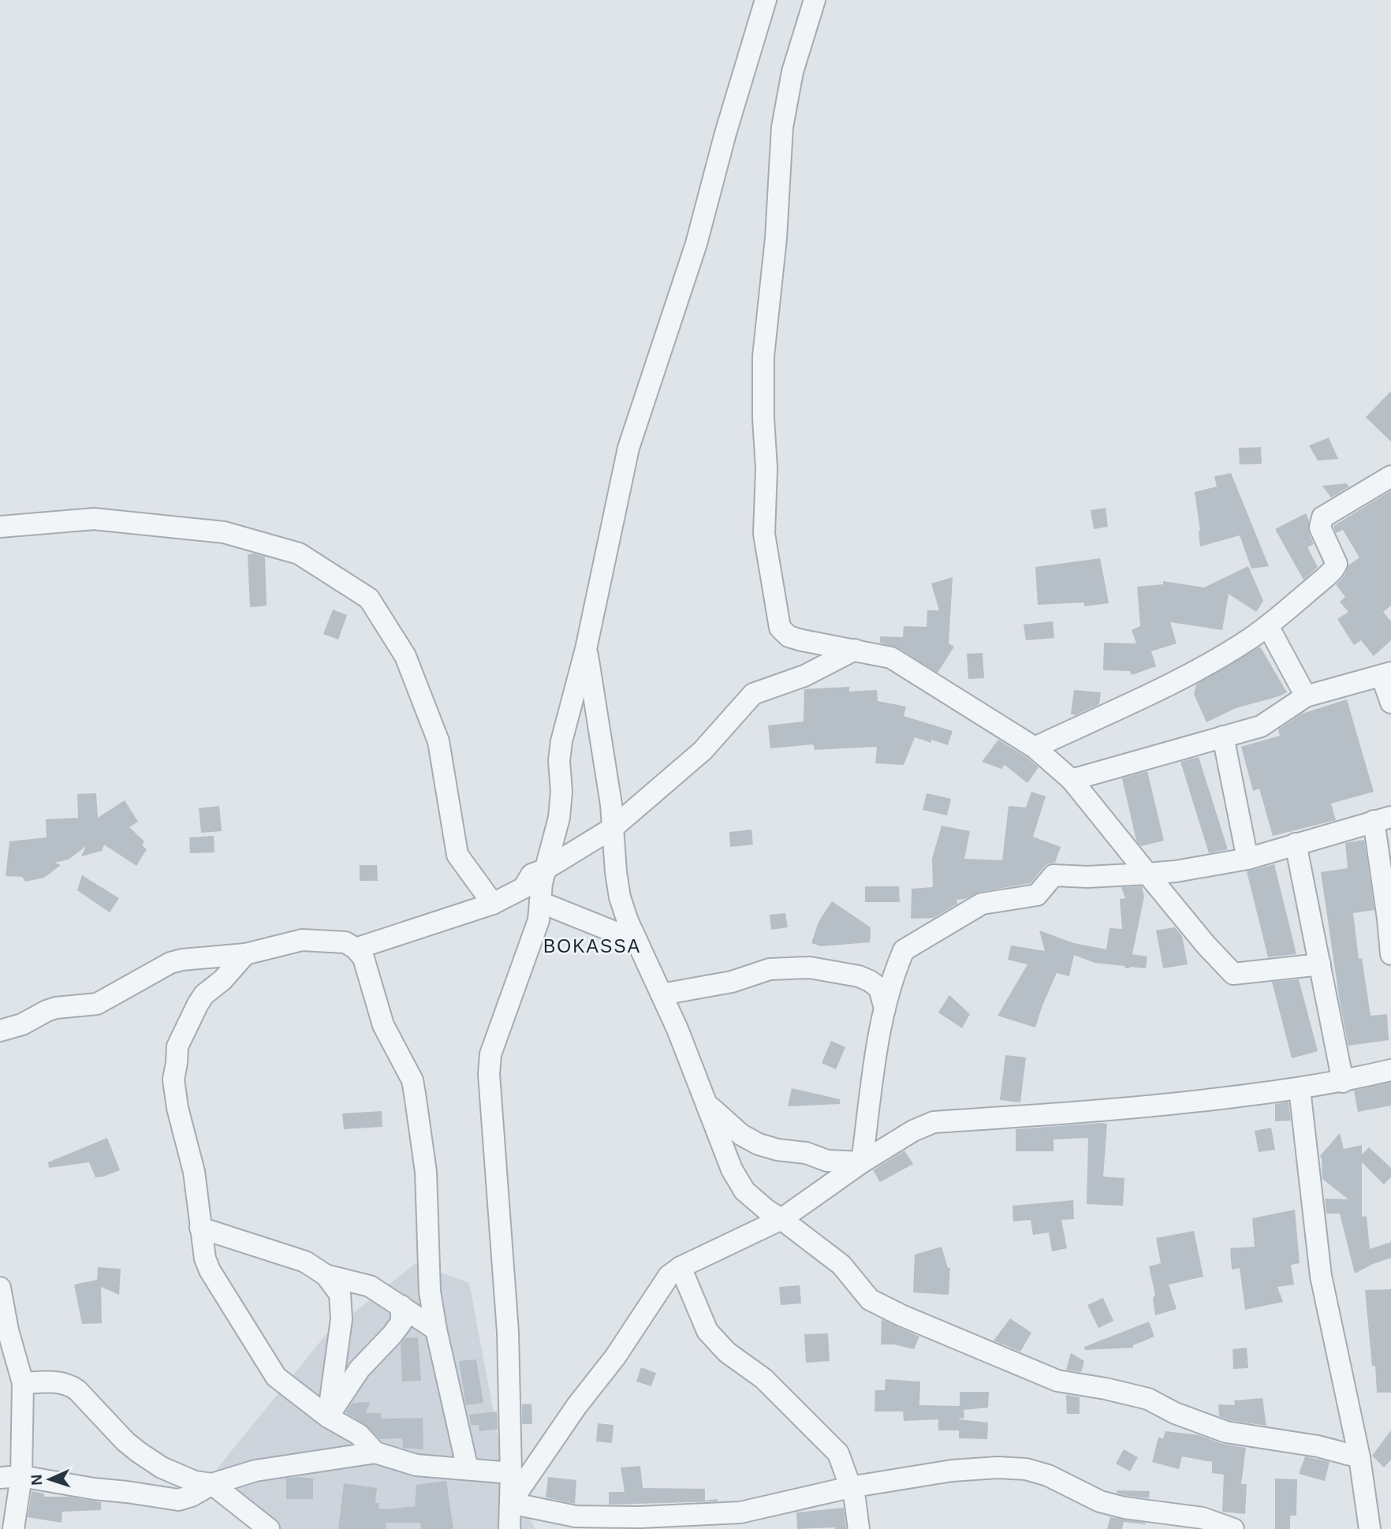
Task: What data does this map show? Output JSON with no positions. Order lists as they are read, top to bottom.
{
  "districts": ["BOKASSA"],
  "north": "left"
}
